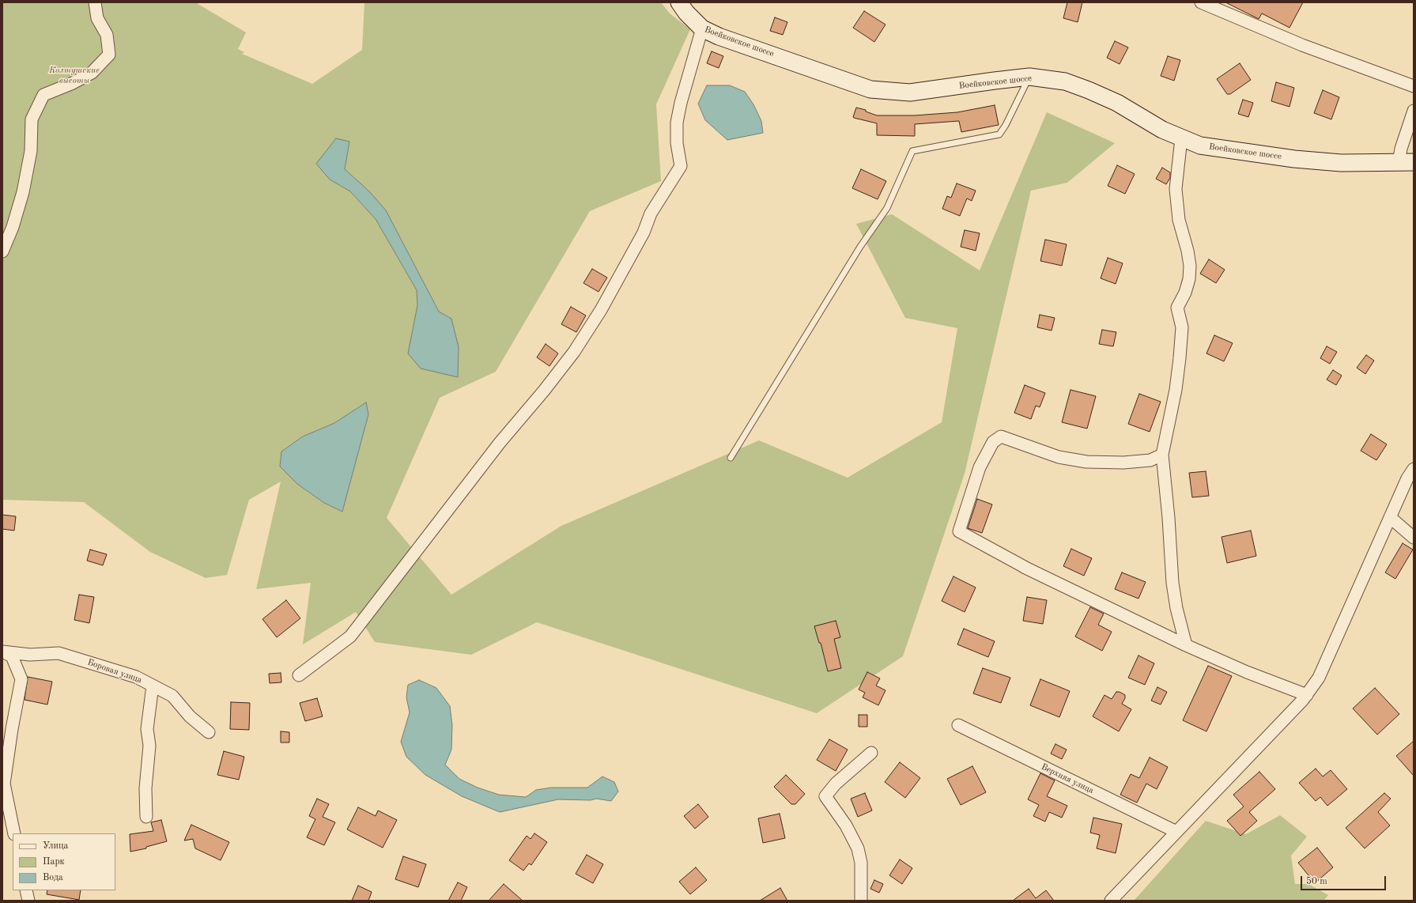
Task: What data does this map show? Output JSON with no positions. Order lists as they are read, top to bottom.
{
  "streets": {
    "street": ["Воейковское шоссе", "Боровая улица", "Верхняя улица"]
  },
  "parks": ["Колтушские высоты"],
  "legend": ["Улица", "Парк", "Вода"],
  "scale_bar": "50 m"
}
